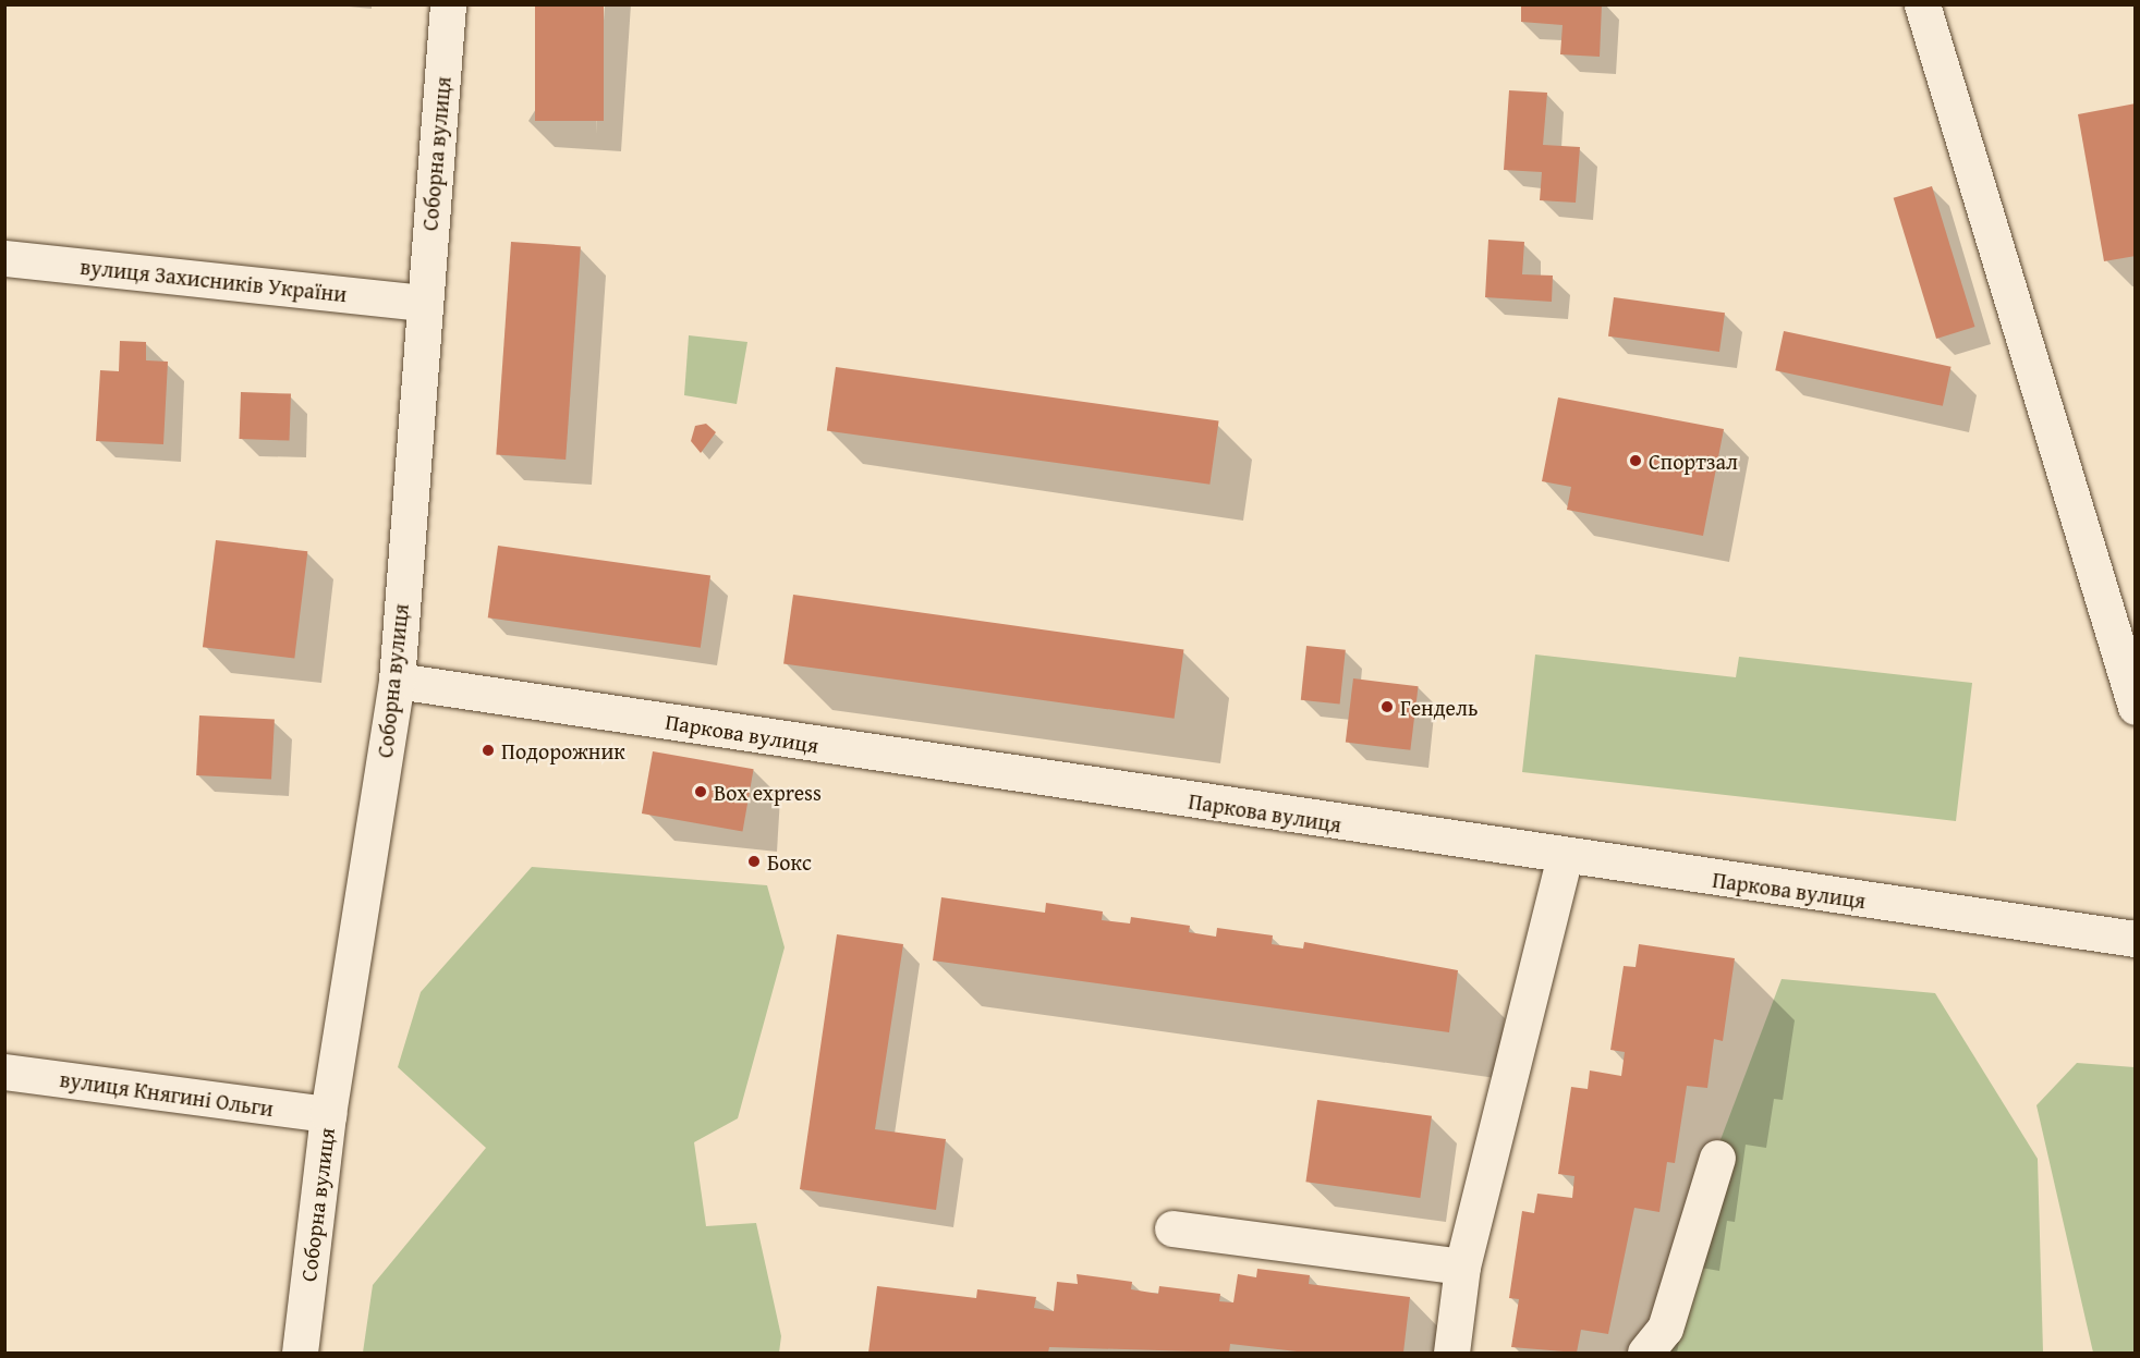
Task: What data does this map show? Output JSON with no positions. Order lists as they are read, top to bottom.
{
  "streets": {
    "street": [
      "Соборна вулиця",
      "вулиця Захисників України",
      "Паркова вулиця",
      "вулиця Княгині Ольги"
    ]
  },
  "crossings": [
    ["Соборна вулиця", "вулиця Захисників України"],
    ["Соборна вулиця", "Паркова вулиця"],
    ["Соборна вулиця", "вулиця Княгині Ольги"]
  ],
  "places": [
    "Спортзал",
    "Гендель",
    "Подорожник",
    "Box express",
    "Бокс"
  ]
}
